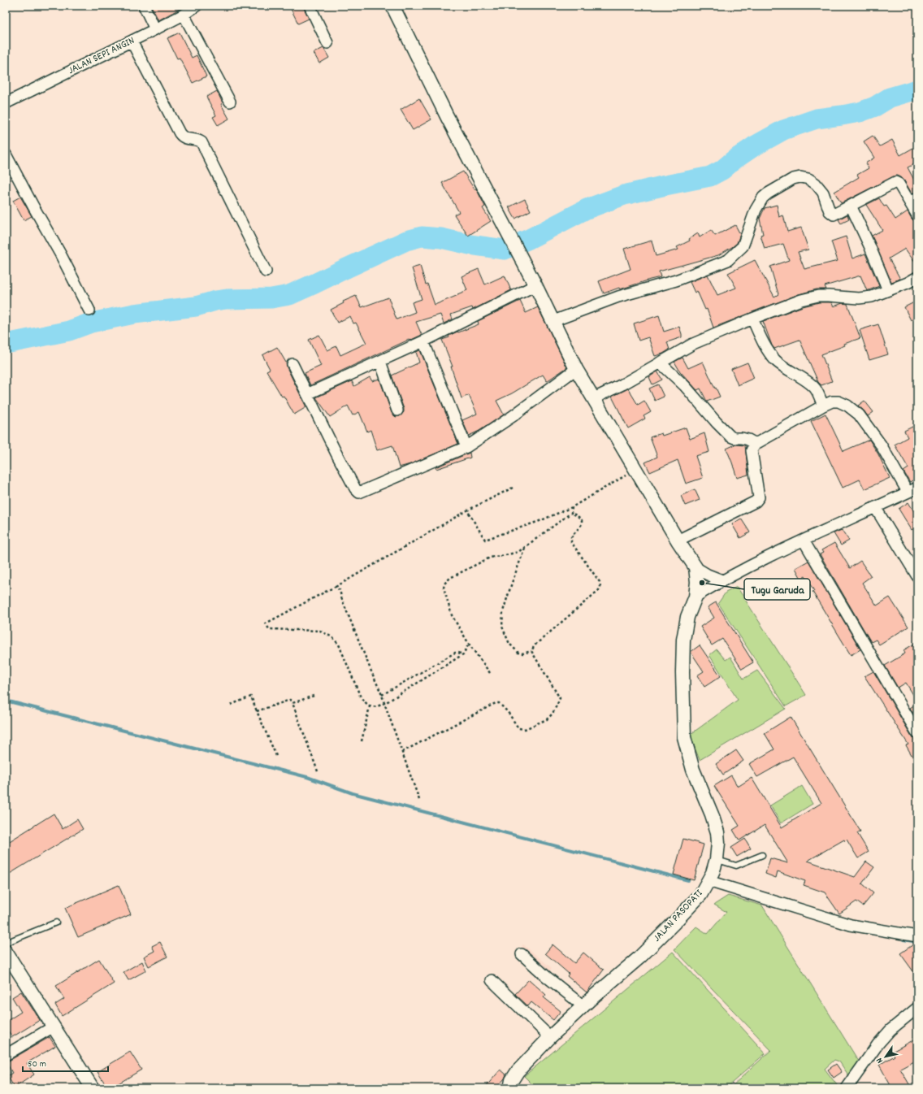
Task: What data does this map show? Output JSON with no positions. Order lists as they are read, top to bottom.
{
  "streets": {
    "street": ["JALAN SEPI ANGIN", "JALAN PASOPATI"]
  },
  "places": ["Tugu Garuda"],
  "scale_bar": "50 m",
  "north": "bottom left"
}
